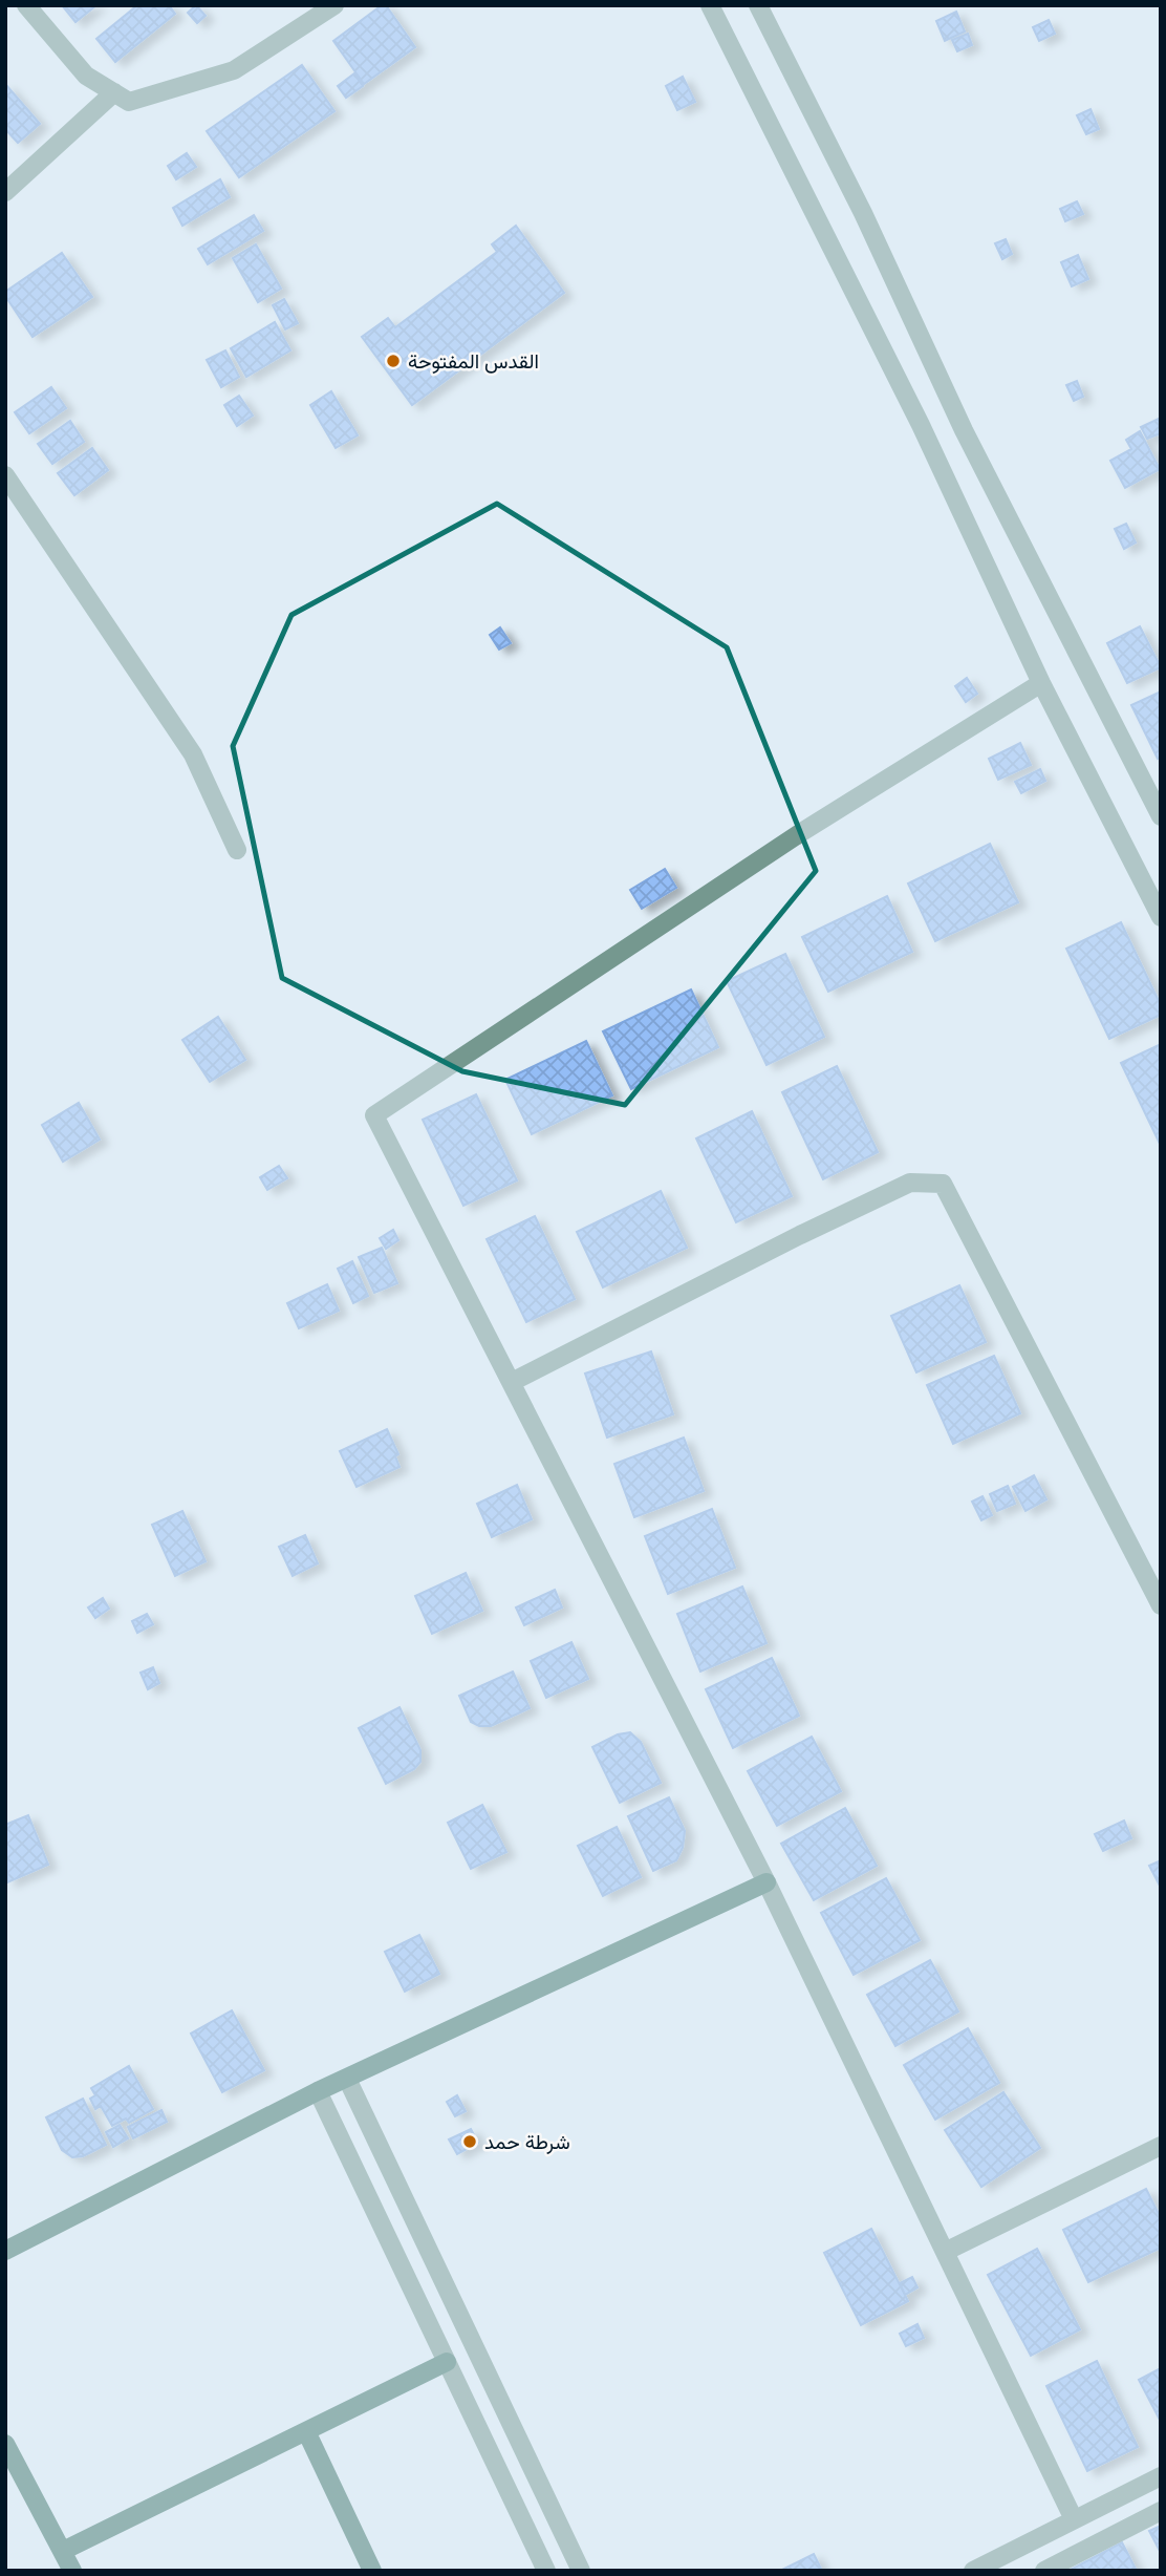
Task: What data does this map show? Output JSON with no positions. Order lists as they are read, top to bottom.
{
  "places": ["القدس المفتوحة", "شرطة حمد"]
}
